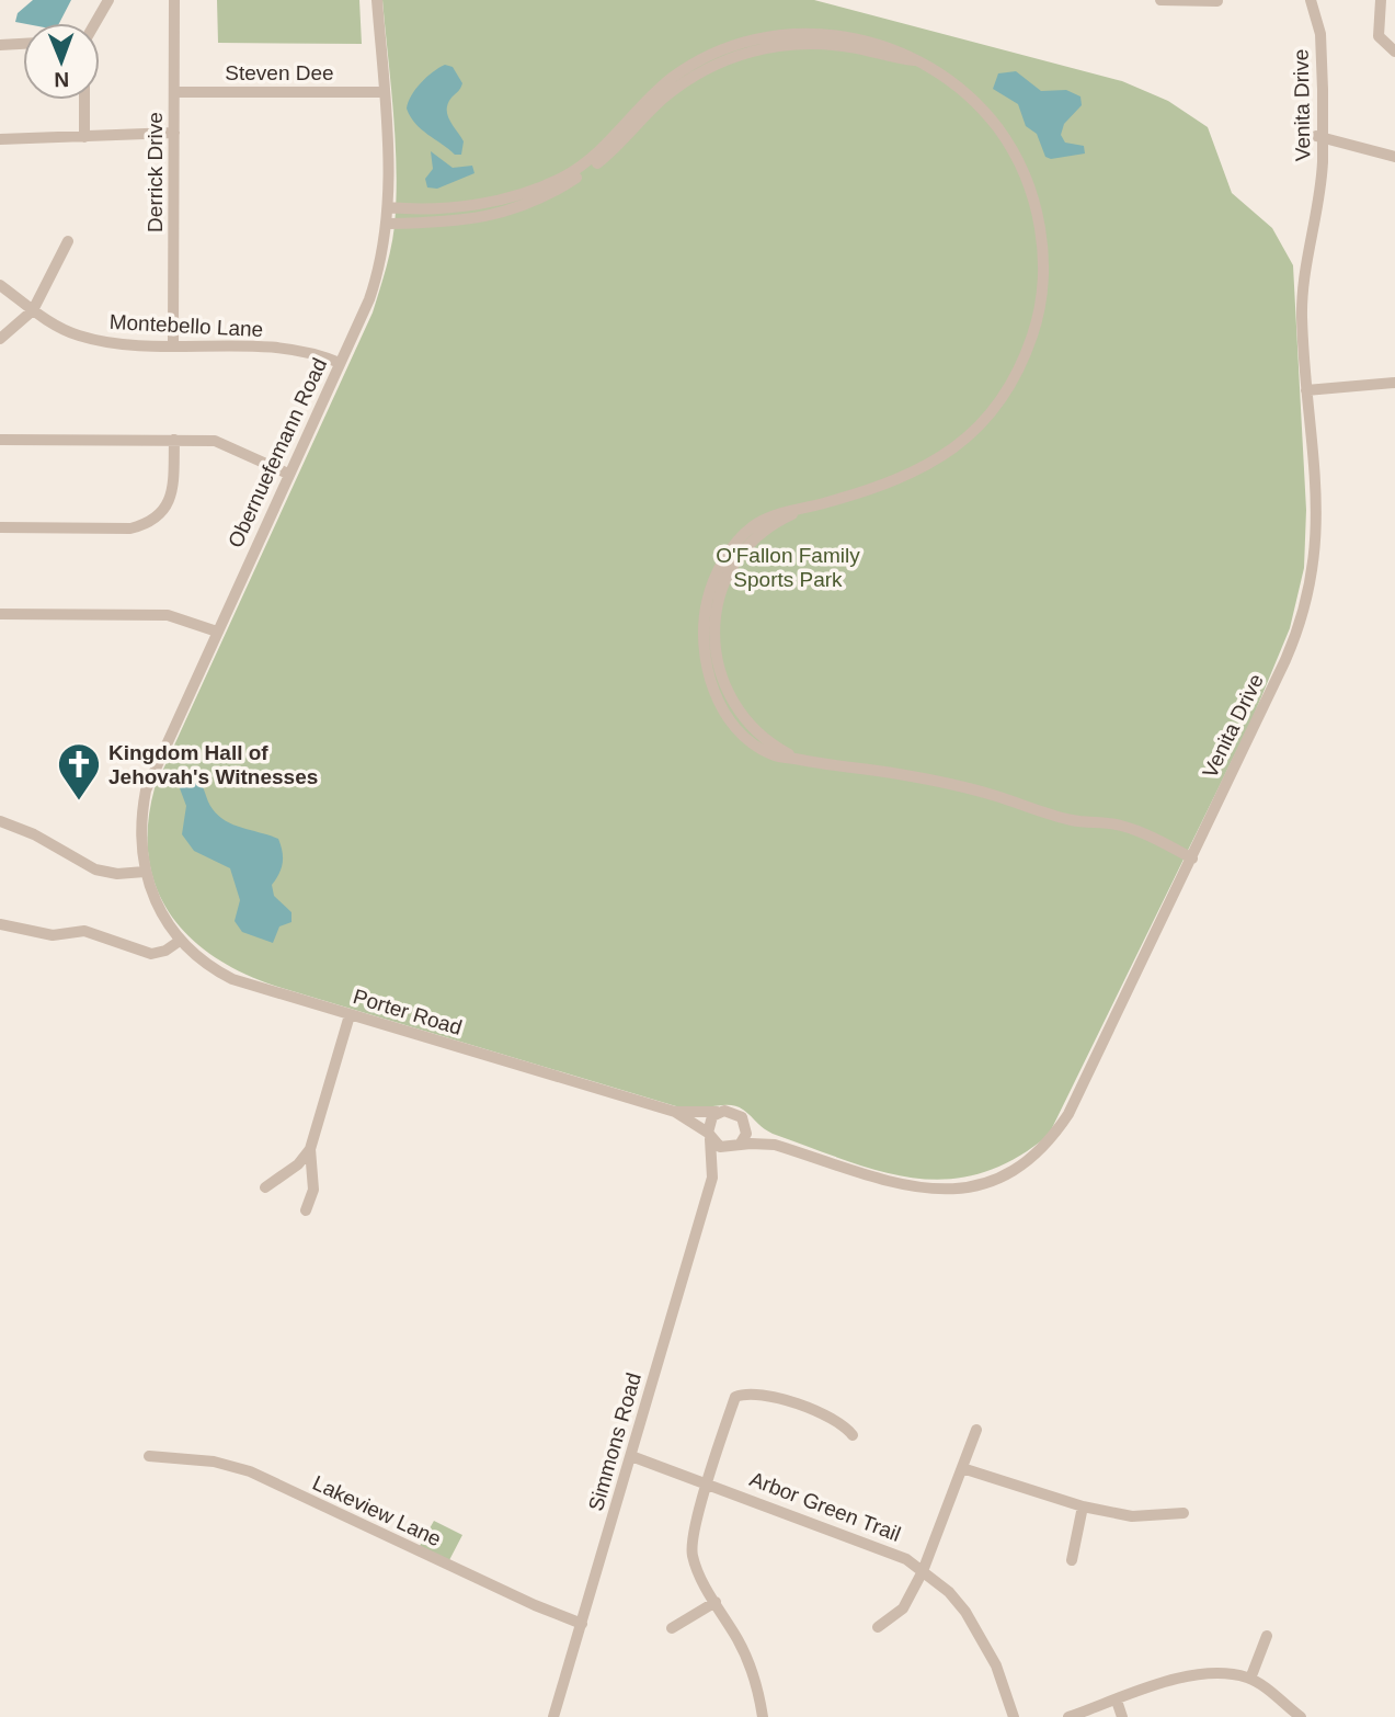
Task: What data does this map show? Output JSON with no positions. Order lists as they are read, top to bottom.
{
  "streets": {
    "street": [
      "Steven Dee",
      "Venita Drive",
      "Derrick Drive",
      "Montebello Lane",
      "Obernuefemann Road",
      "Porter Road",
      "Simmons Road",
      "Arbor Green Trail",
      "Lakeview Lane"
    ]
  },
  "crossings": [
    ["Steven Dee", "Derrick Drive"],
    ["Steven Dee", "Obernuefemann Road"],
    ["Venita Drive", "Porter Road"],
    ["Venita Drive", "Simmons Road"],
    ["Derrick Drive", "Montebello Lane"],
    ["Montebello Lane", "Obernuefemann Road"],
    ["Obernuefemann Road", "Porter Road"],
    ["Porter Road", "Simmons Road"],
    ["Simmons Road", "Arbor Green Trail"],
    ["Simmons Road", "Lakeview Lane"]
  ],
  "parks": ["O'Fallon Family Sports Park"],
  "places": {
    "church": ["Kingdom Hall of Jehovah's Witnesses"]
  },
  "north": "bottom"
}
